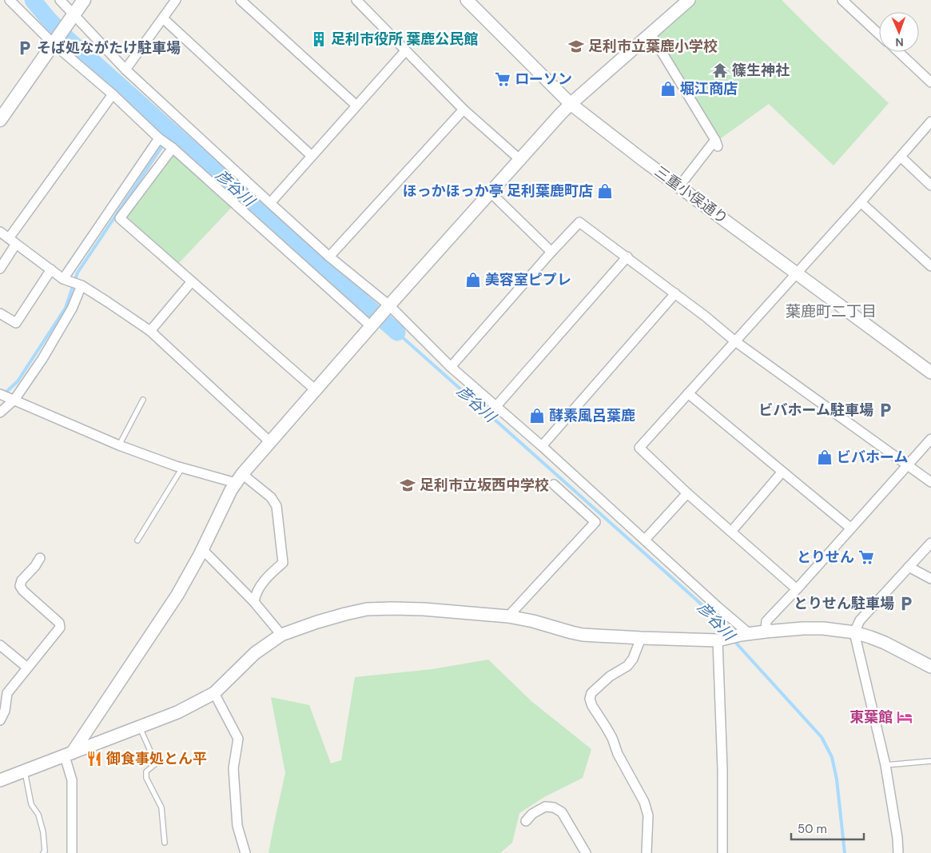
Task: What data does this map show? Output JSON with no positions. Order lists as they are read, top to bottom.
{
  "streets": {
    "street": ["三重小俣通り"]
  },
  "districts": ["葉鹿町二丁目"],
  "water": ["彦谷川"],
  "places": {
    "building": ["足利市役所 葉鹿公民館"],
    "school or university": ["足利市立葉鹿小学校", "足利市立坂西中学校"],
    "parking": ["そば処ながたけ駐車場", "ビバホーム駐車場", "とりせん駐車場"],
    "temple": ["篠生神社"],
    "supermarket": ["ローソン", "とりせん"],
    "shop": [
      "堀江商店",
      "ほっかほっか亭 足利葉鹿町店",
      "美容室ピプレ",
      "酵素風呂葉鹿",
      "ビバホーム"
    ],
    "hotel": ["東葉館"],
    "restaurant": ["御食事処とん平"]
  },
  "scale_bar": "50 m",
  "north": "bottom"
}
